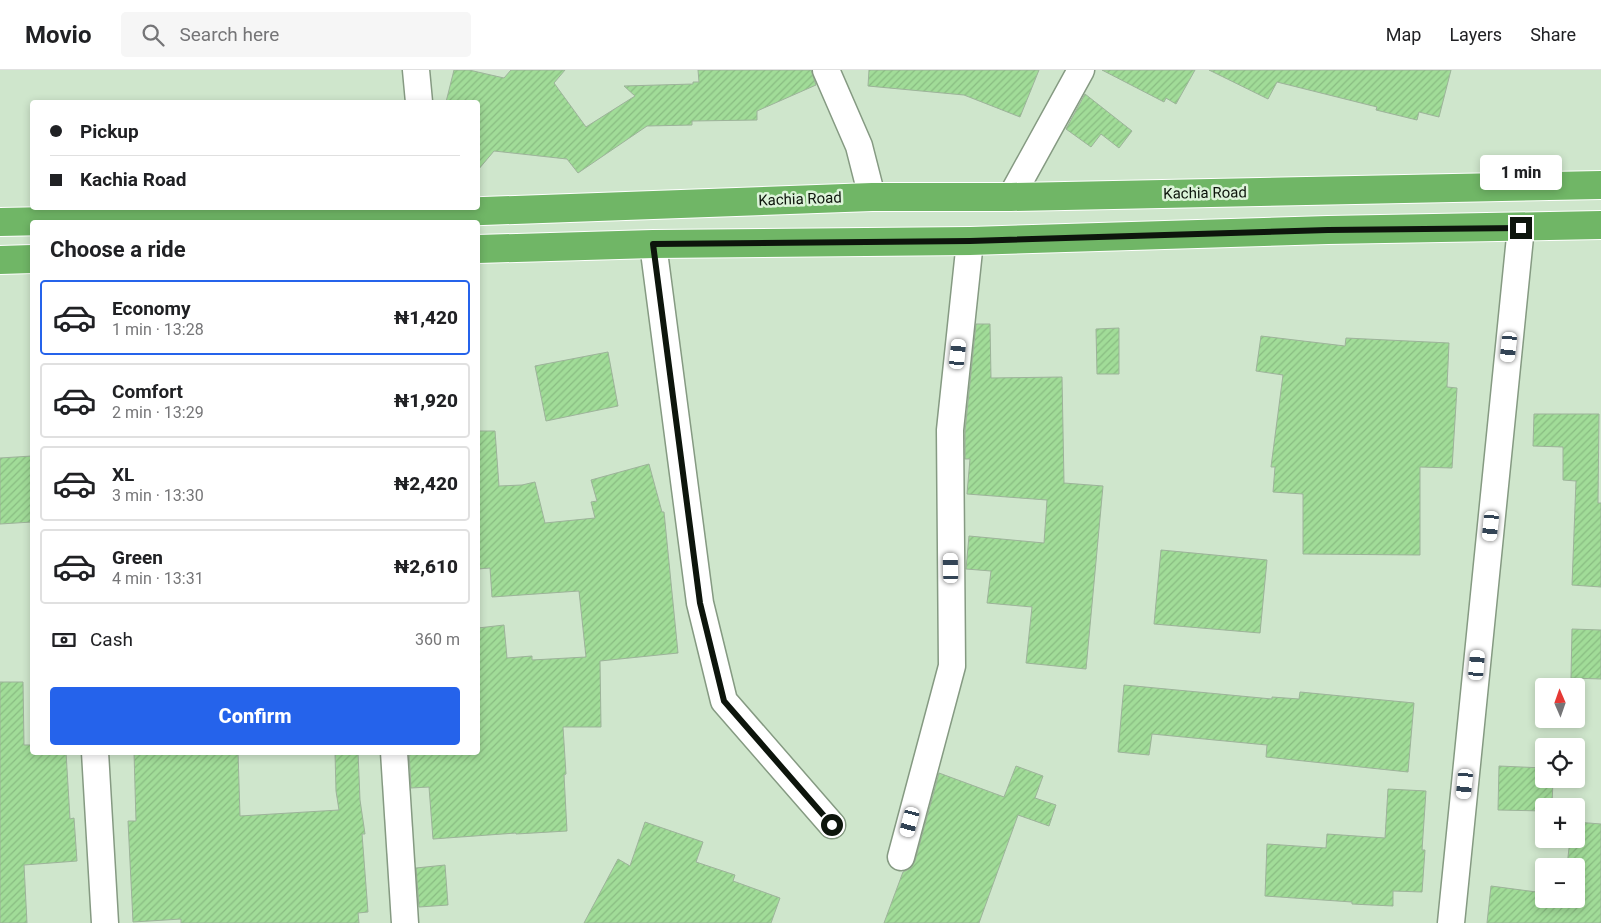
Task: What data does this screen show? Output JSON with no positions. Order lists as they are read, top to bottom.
{
  "streets": {
    "highway": ["Kachia Road"]
  },
  "north": "top",
  "page": {
    "header": "Movio",
    "search": "Search here",
    "nav": ["Map", "Layers", "Share"],
    "banner": ["Pickup", "Kachia Road"],
    "bubble": "1 min",
    "heading": "Choose a ride",
    "list": [
      {
        "name": "Economy",
        "note": "1 min · 13:28",
        "value": "₦1,420"
      },
      {
        "name": "Comfort",
        "note": "2 min · 13:29",
        "value": "₦1,920"
      },
      {
        "name": "XL",
        "note": "3 min · 13:30",
        "value": "₦2,420"
      },
      {
        "name": "Green",
        "note": "4 min · 13:31",
        "value": "₦2,610"
      }
    ],
    "pay": ["Cash", "360 m"],
    "buttons": "Confirm",
    "map_buttons": ["+", "−"]
  }
}
